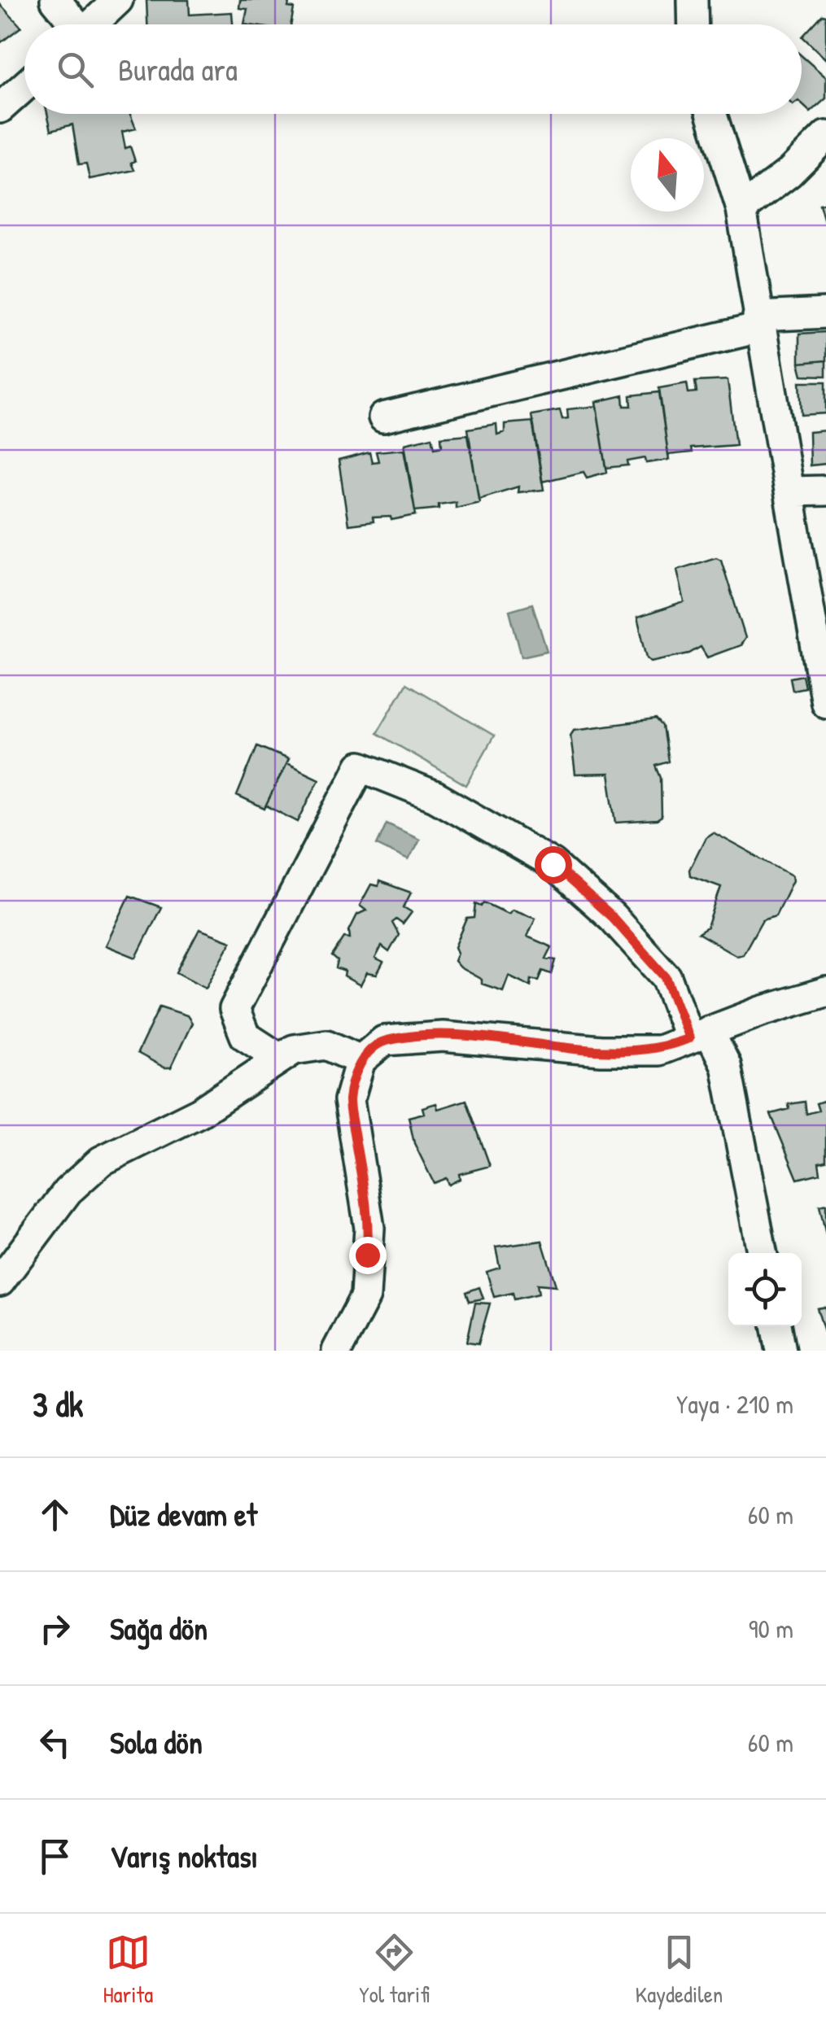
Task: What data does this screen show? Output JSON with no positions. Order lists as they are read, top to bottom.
{
  "north": "top",
  "page": {
    "search": "Burada ara",
    "heading": ["3 dk", "Yaya · 210 m"],
    "list": [
      ["Düz devam et", "60 m"],
      ["Sağa dön", "90 m"],
      ["Sola dön", "60 m"],
      "Varış noktası"
    ],
    "nav": ["Harita", "Yol tarifi", "Kaydedilen"]
  }
}
